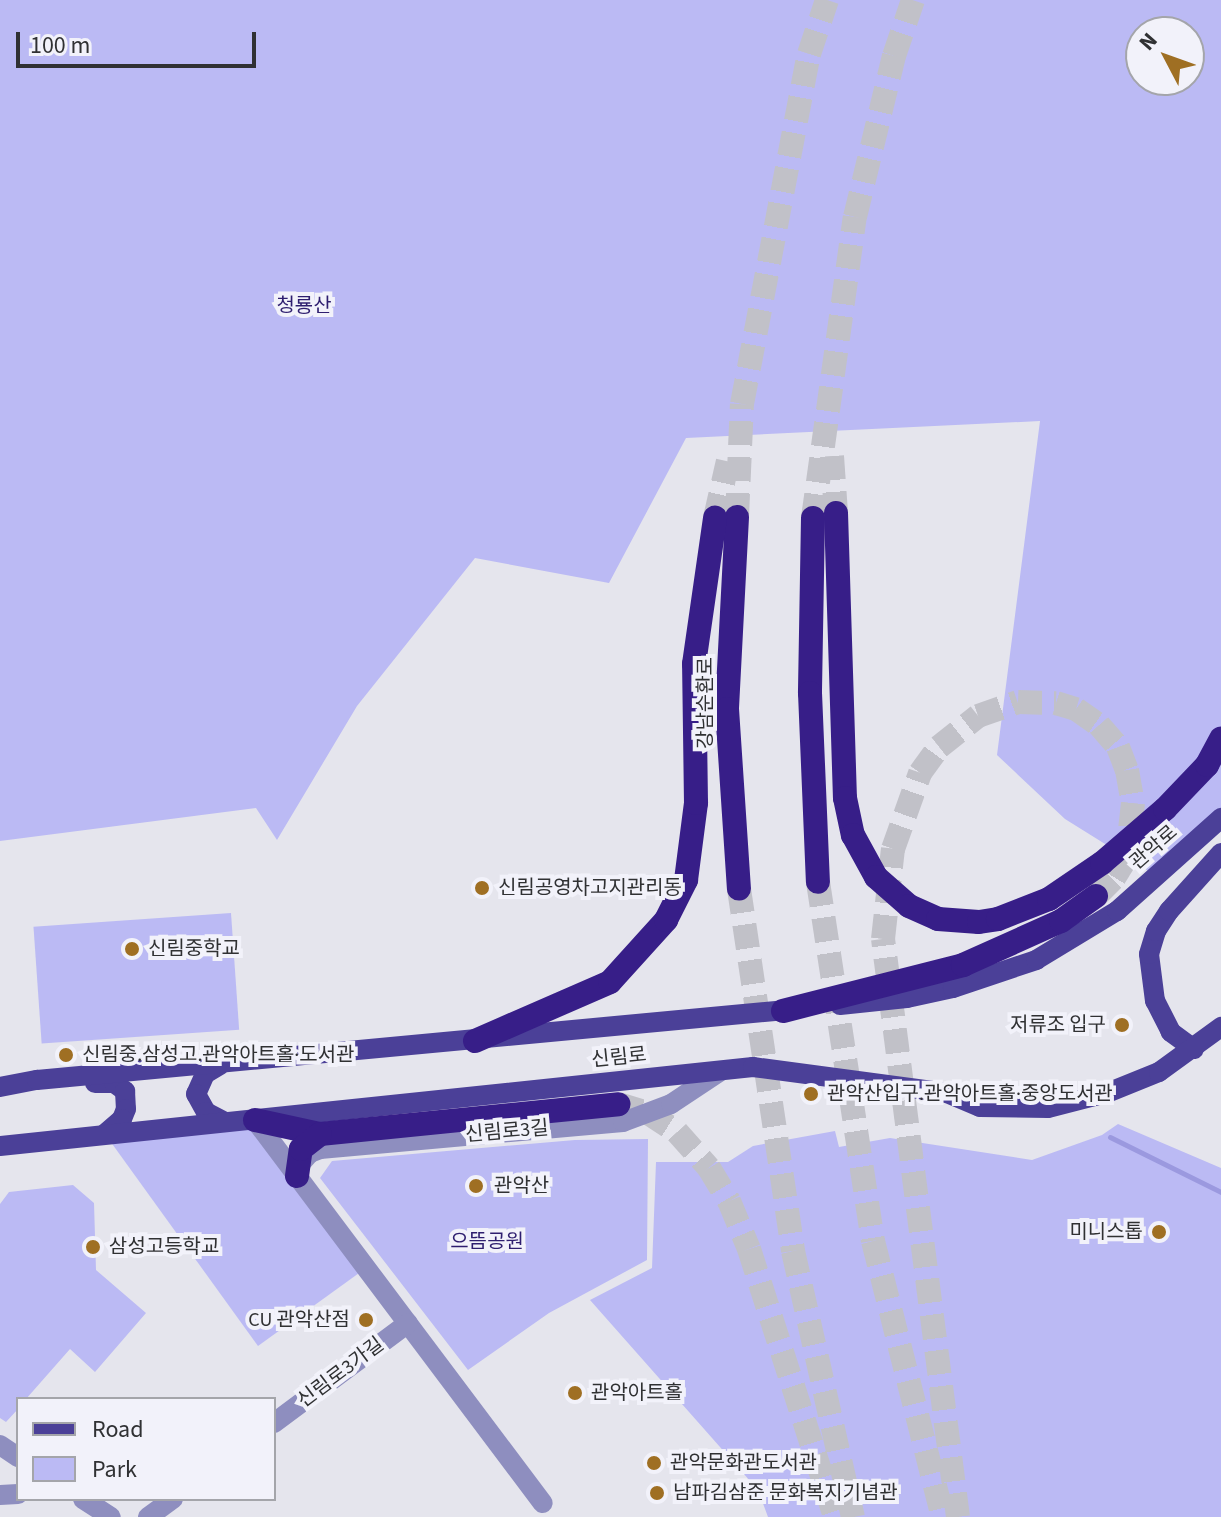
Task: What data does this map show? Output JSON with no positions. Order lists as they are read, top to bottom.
{
  "streets": {
    "highway": ["강남순환로"],
    "main road": ["관악로", "신림로"],
    "street": ["신림로3길", "신림로3가길"]
  },
  "crossings": [
    ["강남순환로", "신림로"],
    ["관악로", "신림로"],
    ["신림로", "신림로3길"]
  ],
  "parks": ["청룡산", "으뜸공원"],
  "places": [
    "신림공영차고지관리동",
    "신림중학교",
    "저류조 입구",
    "신림중.삼성고.관악아트홀·도서관",
    "관악산입구.관악아트홀·중앙도서관",
    "관악산",
    "미니스톱",
    "삼성고등학교",
    "CU 관악산점",
    "관악아트홀",
    "관악문화관도서관",
    "남파김삼준 문화복지기념관"
  ],
  "legend": ["Road", "Park"],
  "scale_bar": "100 m",
  "north": "top left"
}
